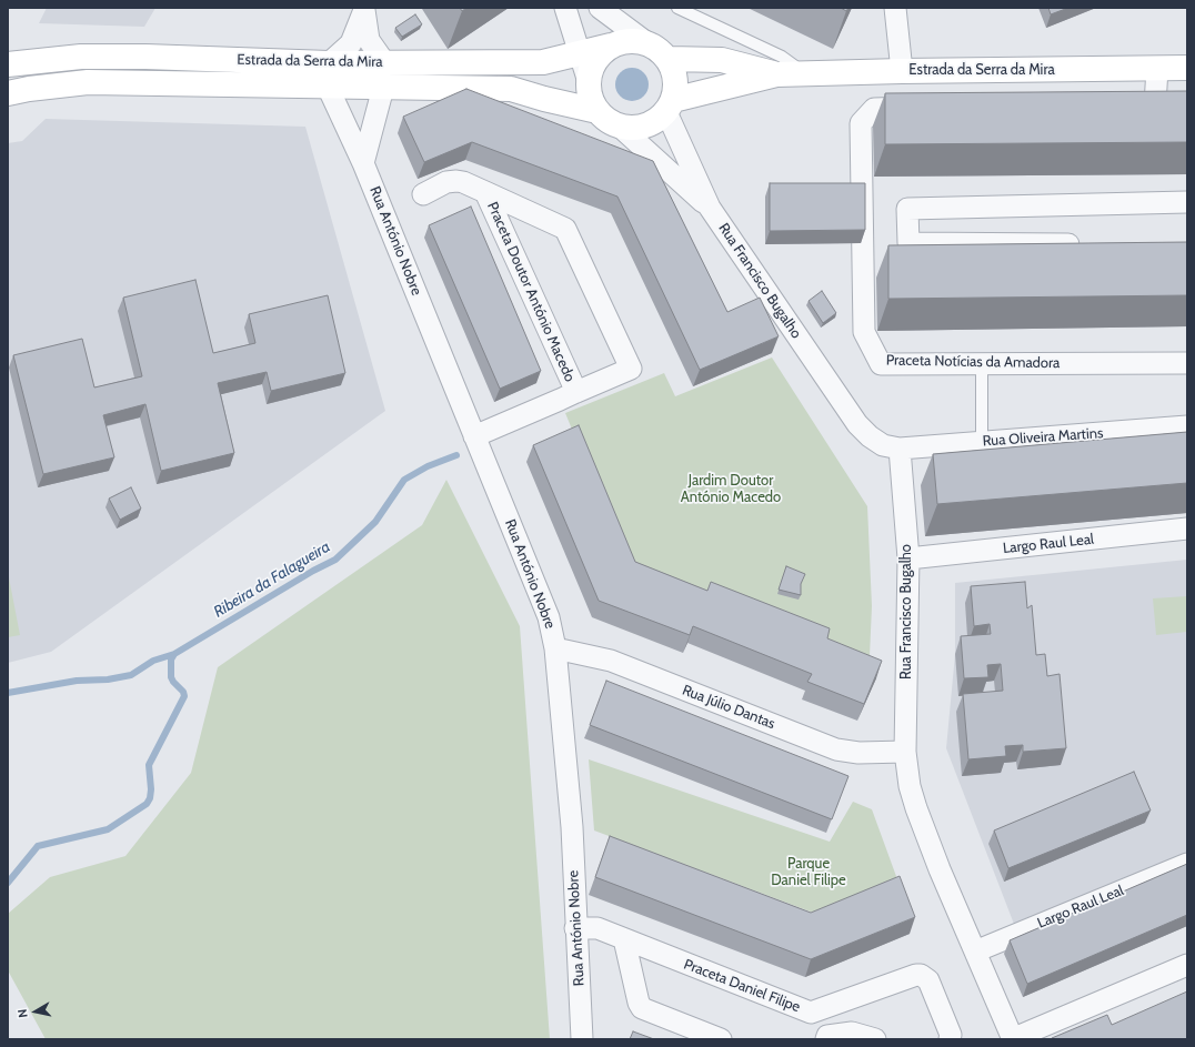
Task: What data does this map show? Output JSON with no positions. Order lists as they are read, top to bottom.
{
  "streets": {
    "street": [
      "Estrada da Serra da Mira",
      "Rua António Nobre",
      "Rua Francisco Bugalho",
      "Praceta Doutor António Macedo",
      "Praceta Notícias da Amadora",
      "Rua Oliveira Martins",
      "Largo Raul Leal",
      "Rua Júlio Dantas",
      "Praceta Daniel Filipe"
    ]
  },
  "crossings": [
    ["Estrada da Serra da Mira", "Rua António Nobre"],
    ["Estrada da Serra da Mira", "Rua Francisco Bugalho"],
    ["Rua António Nobre", "Praceta Doutor António Macedo"],
    ["Rua António Nobre", "Rua Júlio Dantas"],
    ["Rua António Nobre", "Praceta Daniel Filipe"],
    ["Rua Francisco Bugalho", "Rua Oliveira Martins"],
    ["Rua Francisco Bugalho", "Largo Raul Leal"],
    ["Rua Francisco Bugalho", "Rua Júlio Dantas"]
  ],
  "water": ["Ribeira da Falagueira"],
  "parks": ["Jardim Doutor António Macedo", "Parque Daniel Filipe"],
  "north": "left"
}
